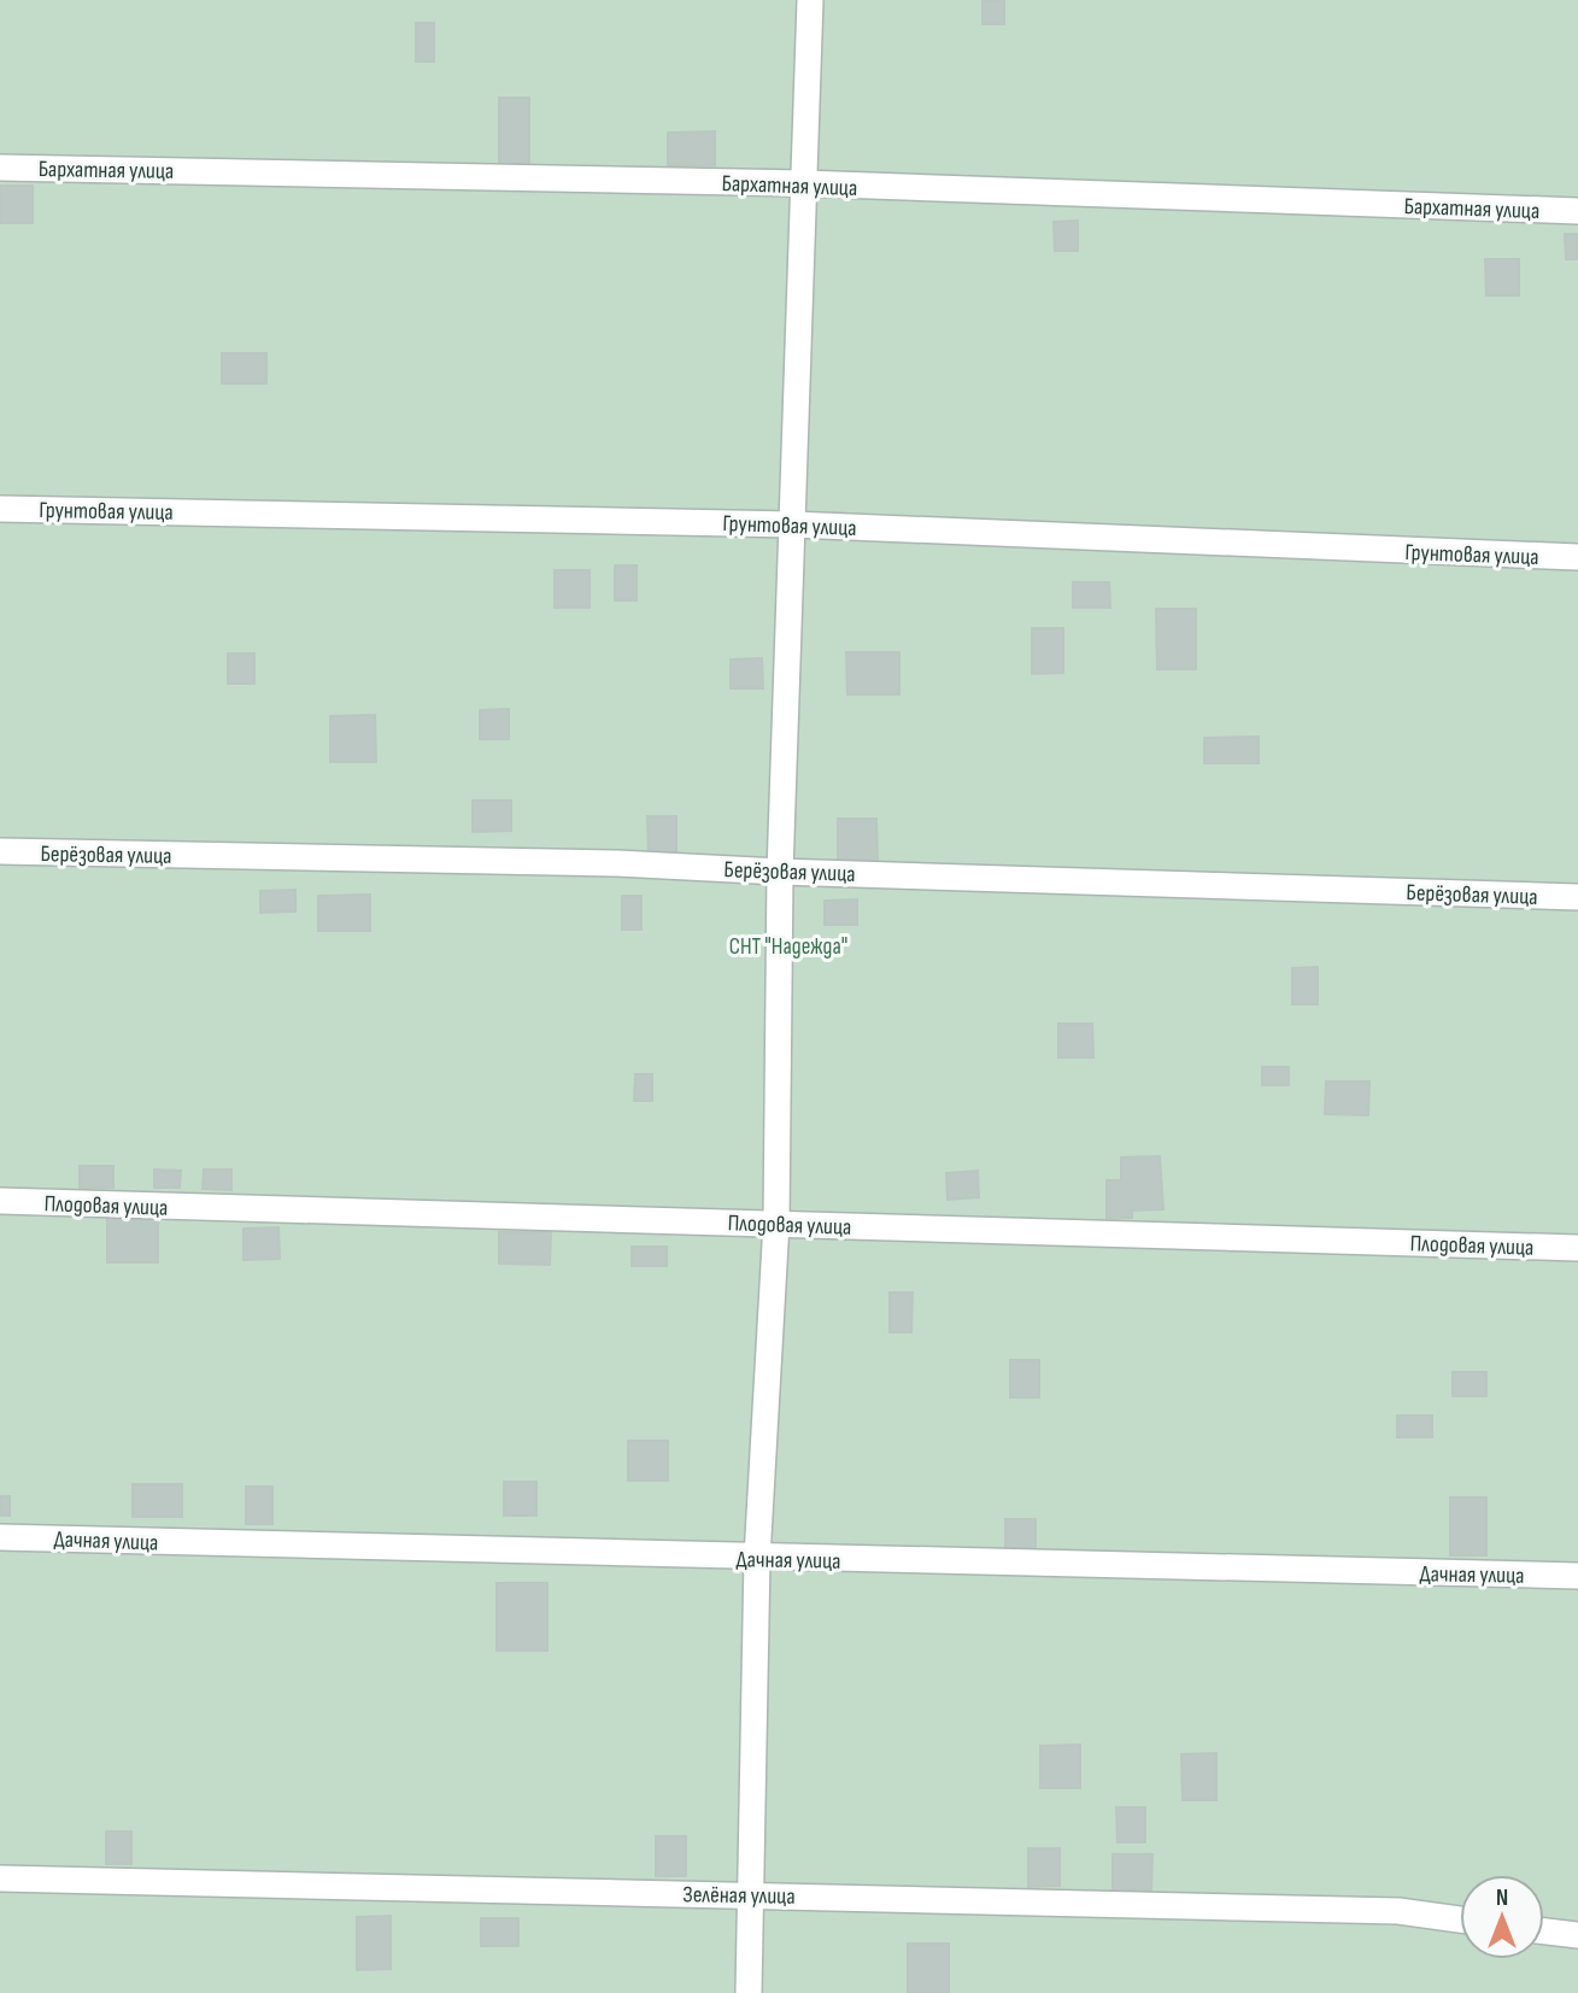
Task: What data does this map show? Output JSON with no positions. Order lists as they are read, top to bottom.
{
  "streets": {
    "street": [
      "Бархатная улица",
      "Грунтовая улица",
      "Берёзовая улица",
      "Плодовая улица",
      "Дачная улица",
      "Зелёная улица"
    ]
  },
  "parks": ["СНТ \"Надежда\""],
  "north": "top"
}
